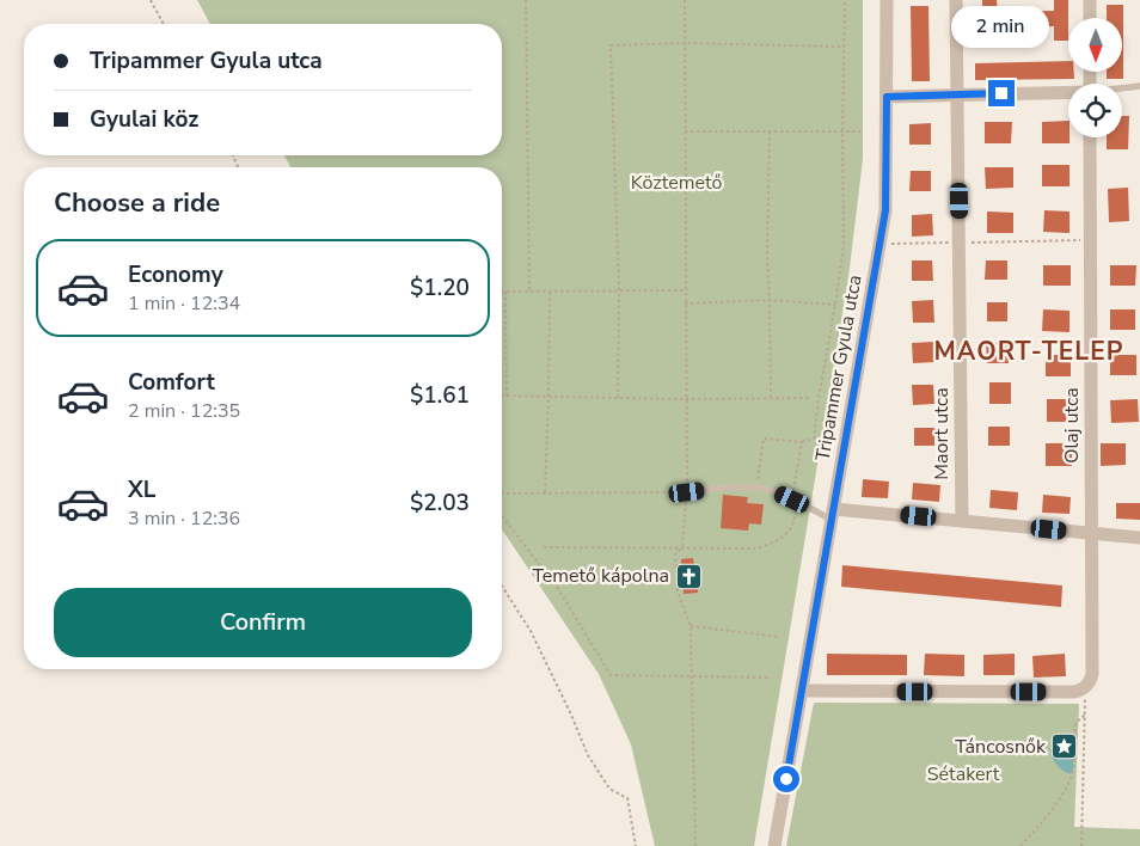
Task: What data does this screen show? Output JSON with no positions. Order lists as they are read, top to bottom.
{
  "streets": {
    "street": ["Tripammer Gyula utca", "Olaj utca", "Maort utca"]
  },
  "districts": ["MAORT-TELEP"],
  "parks": ["Köztemető", "Sétakert"],
  "places": {
    "church": ["Temető kápolna"],
    "place": ["Táncosnők"]
  },
  "north": "bottom",
  "page": {
    "bubble": "2 min",
    "banner": ["Tripammer Gyula utca", "Gyulai köz"],
    "heading": "Choose a ride",
    "list": [
      {
        "name": "Economy",
        "note": "1 min · 12:34",
        "value": "$1.20"
      },
      {
        "name": "Comfort",
        "note": "2 min · 12:35",
        "value": "$1.61"
      },
      {
        "name": "XL",
        "note": "3 min · 12:36",
        "value": "$2.03"
      }
    ],
    "buttons": "Confirm"
  }
}
